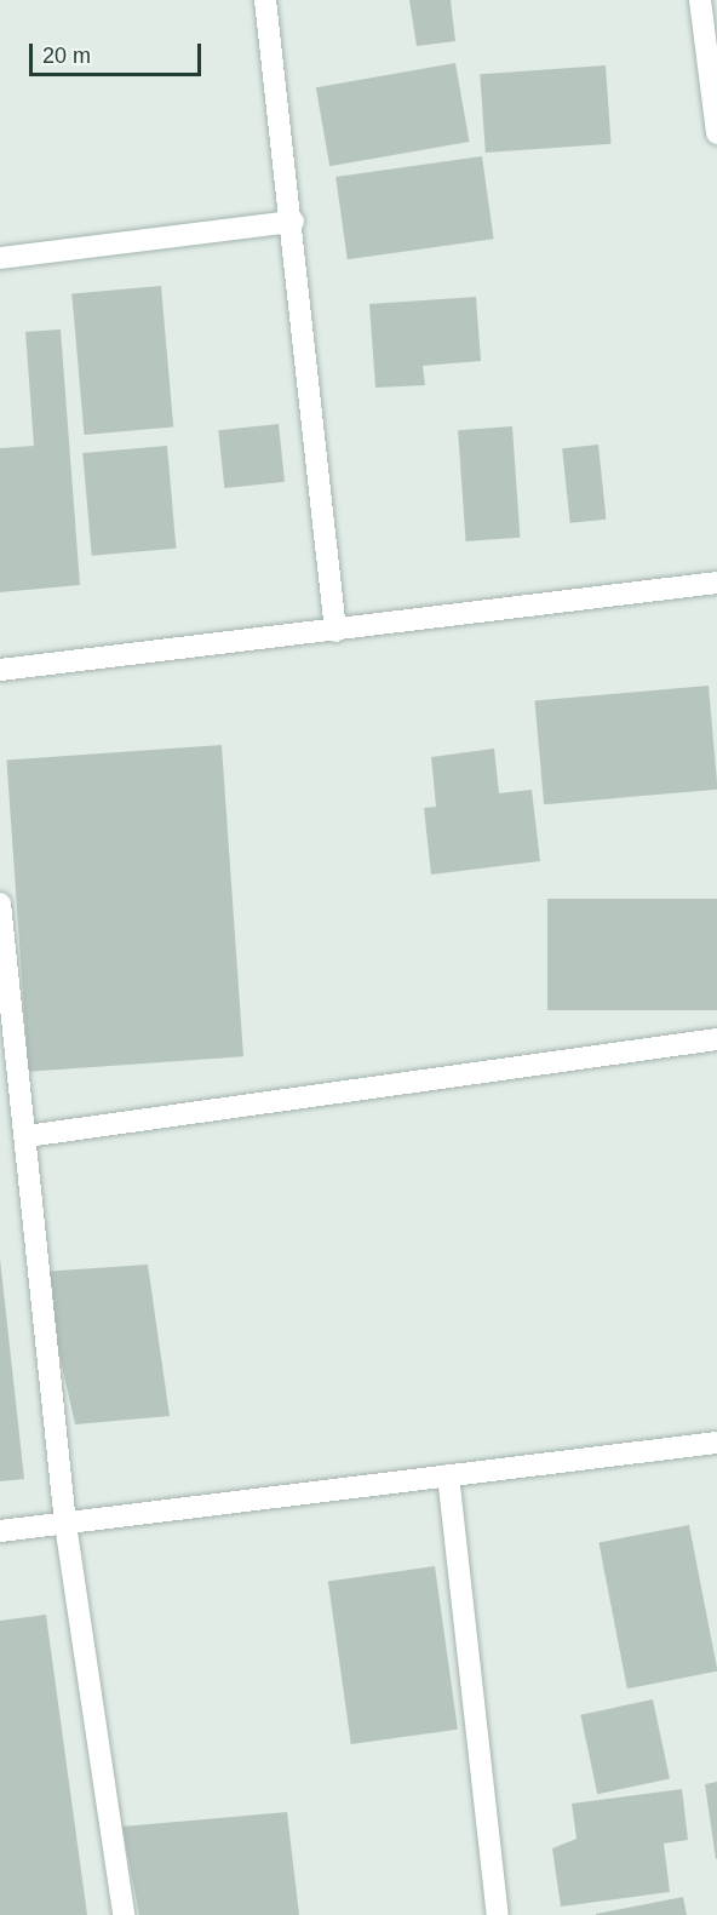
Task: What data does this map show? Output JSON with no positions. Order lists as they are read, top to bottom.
{
  "scale_bar": "20 m"
}
